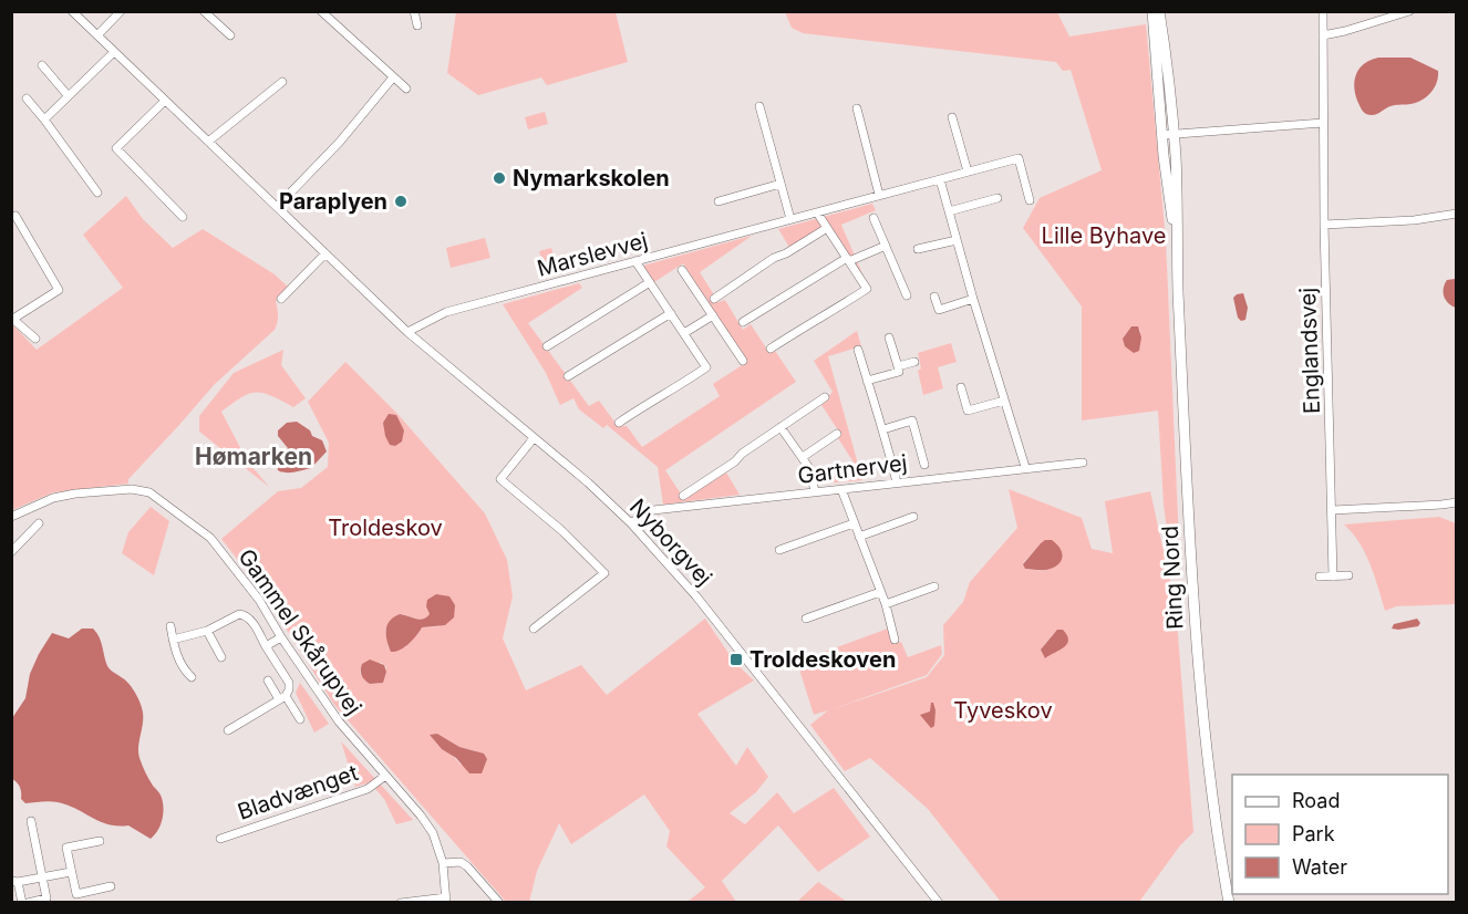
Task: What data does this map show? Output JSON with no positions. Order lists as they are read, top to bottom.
{
  "streets": {
    "main road": ["Ring Nord"],
    "street": [
      "Marslevvej",
      "Englandsvej",
      "Gartnervej",
      "Nyborgvej",
      "Gammel Skårupvej",
      "Bladvænget"
    ]
  },
  "crossings": [
    ["Marslevvej", "Nyborgvej"],
    ["Gartnervej", "Nyborgvej"],
    ["Gammel Skårupvej", "Bladvænget"]
  ],
  "districts": ["Hømarken"],
  "parks": ["Lille Byhave", "Troldeskov", "Tyveskov"],
  "places": {
    "other": ["Nymarkskolen", "Paraplyen"],
    "transit": ["Troldeskoven"]
  },
  "legend": ["Road", "Park", "Water"]
}
